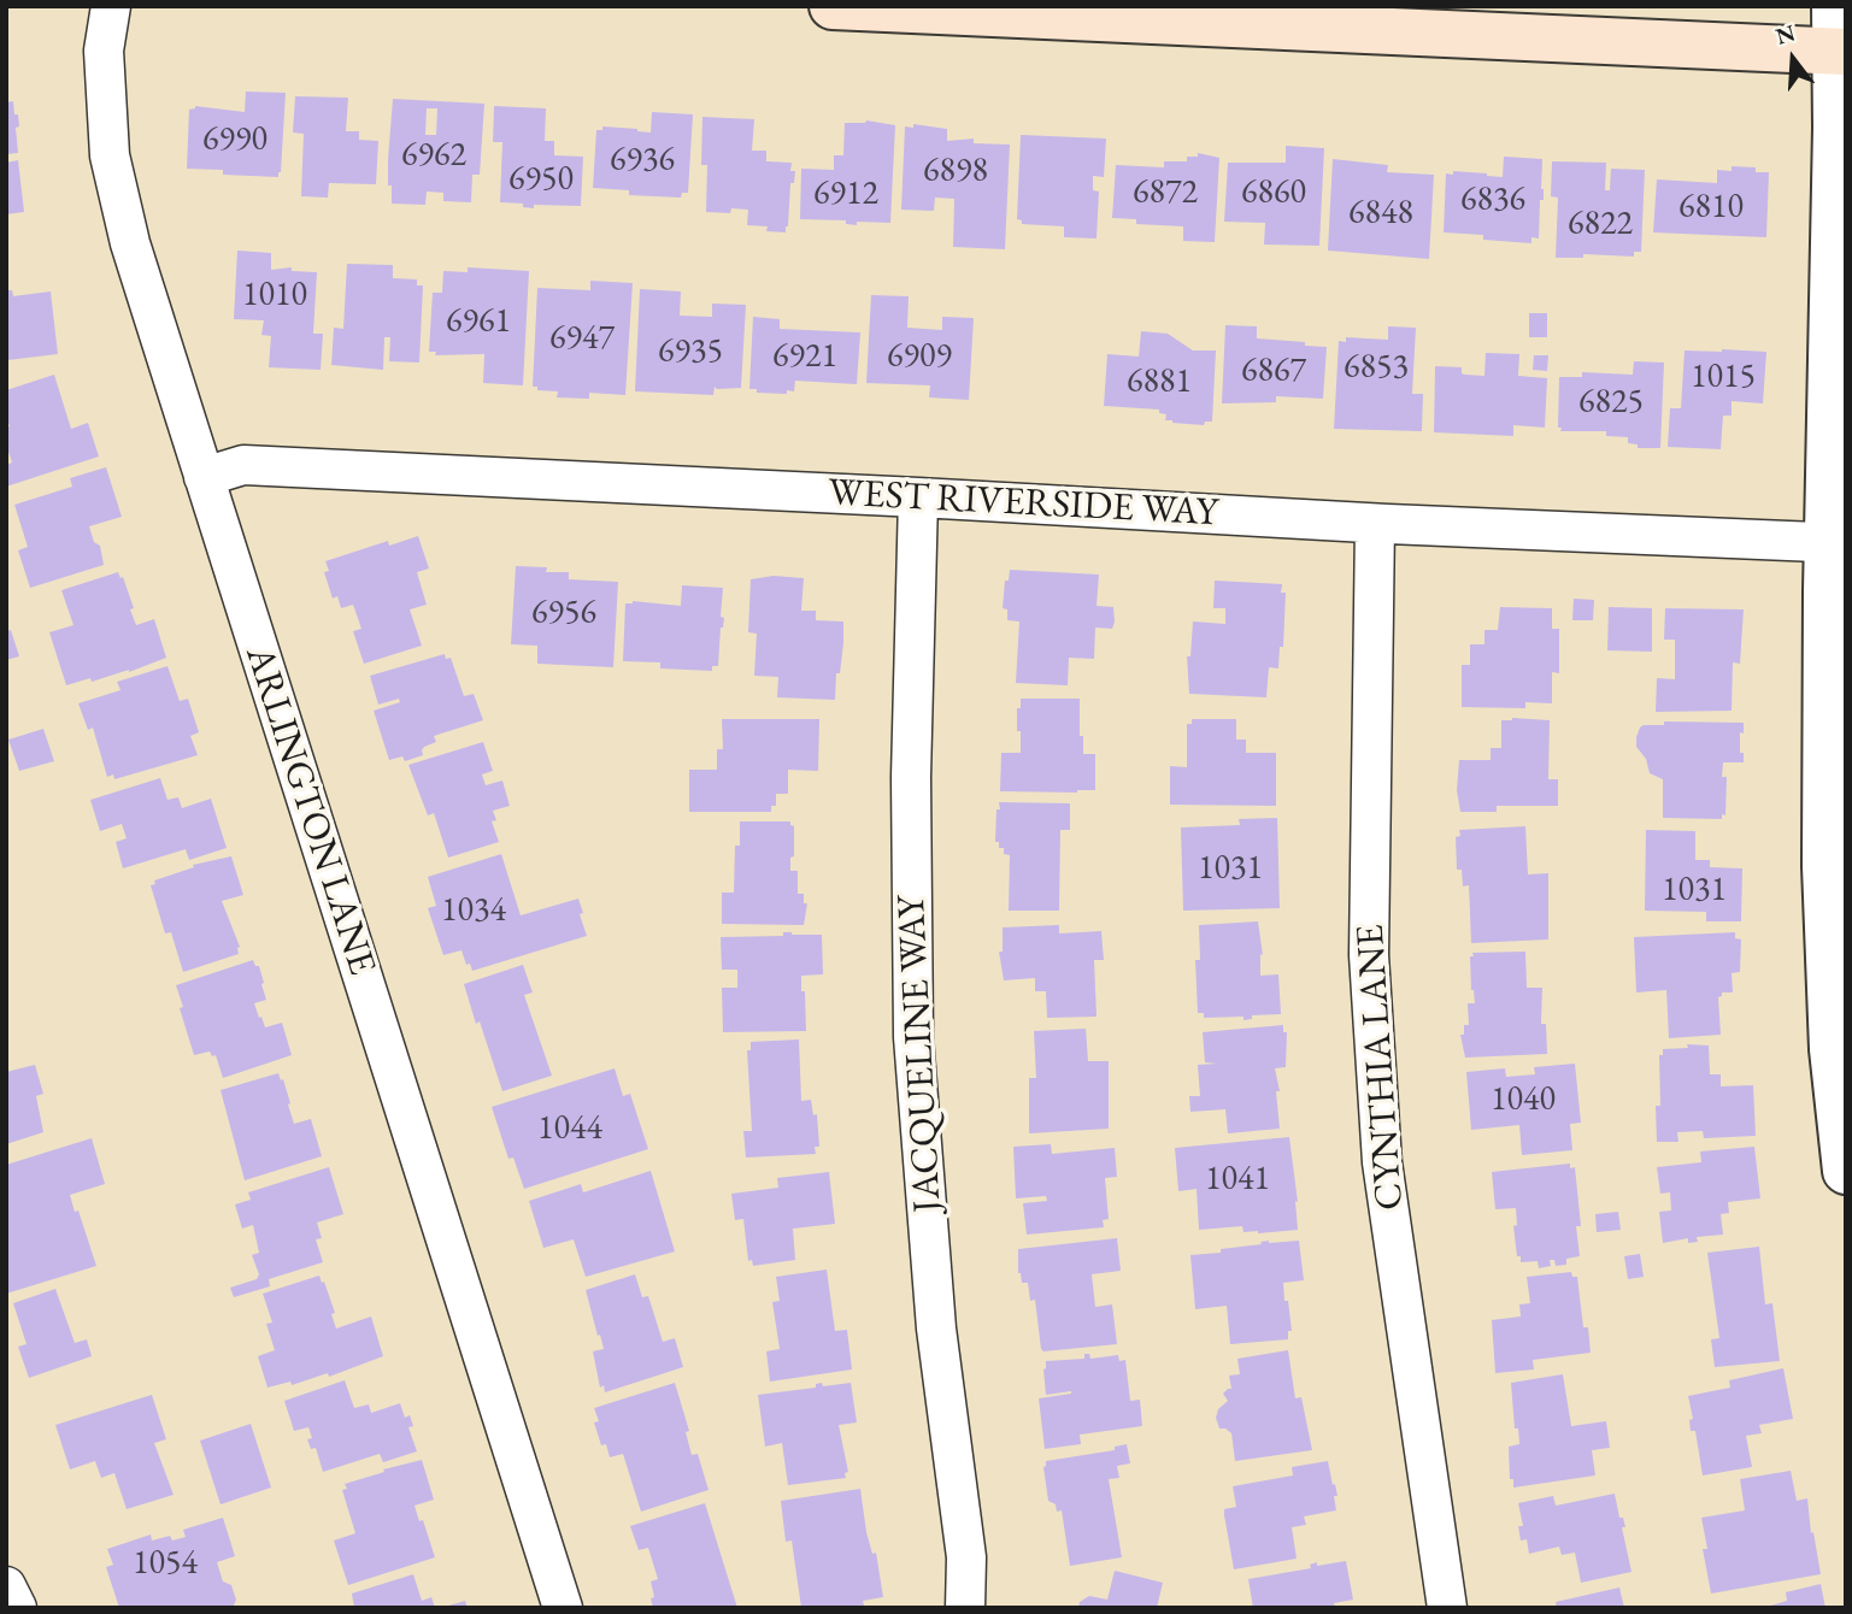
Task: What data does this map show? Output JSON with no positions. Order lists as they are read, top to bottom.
{
  "streets": {
    "street": [
      "WEST RIVERSIDE WAY",
      "ARLINGTON LANE",
      "JACQUELINE WAY",
      "CYNTHIA LANE"
    ]
  },
  "crossings": [
    ["WEST RIVERSIDE WAY", "ARLINGTON LANE"],
    ["WEST RIVERSIDE WAY", "JACQUELINE WAY"],
    ["WEST RIVERSIDE WAY", "CYNTHIA LANE"]
  ],
  "house_numbers": [
    "6990",
    "6962",
    "6936",
    "6898",
    "6950",
    "6872",
    "6860",
    "6912",
    "6836",
    "6810",
    "6848",
    "6822",
    "1010",
    "6961",
    "6947",
    "6935",
    "6921",
    "6909",
    "6853",
    "6867",
    "1015",
    "6881",
    "6825",
    "6956",
    "1031",
    "1031",
    "1034",
    "1040",
    "1044",
    "1041",
    "1054"
  ],
  "north": "top"
}
